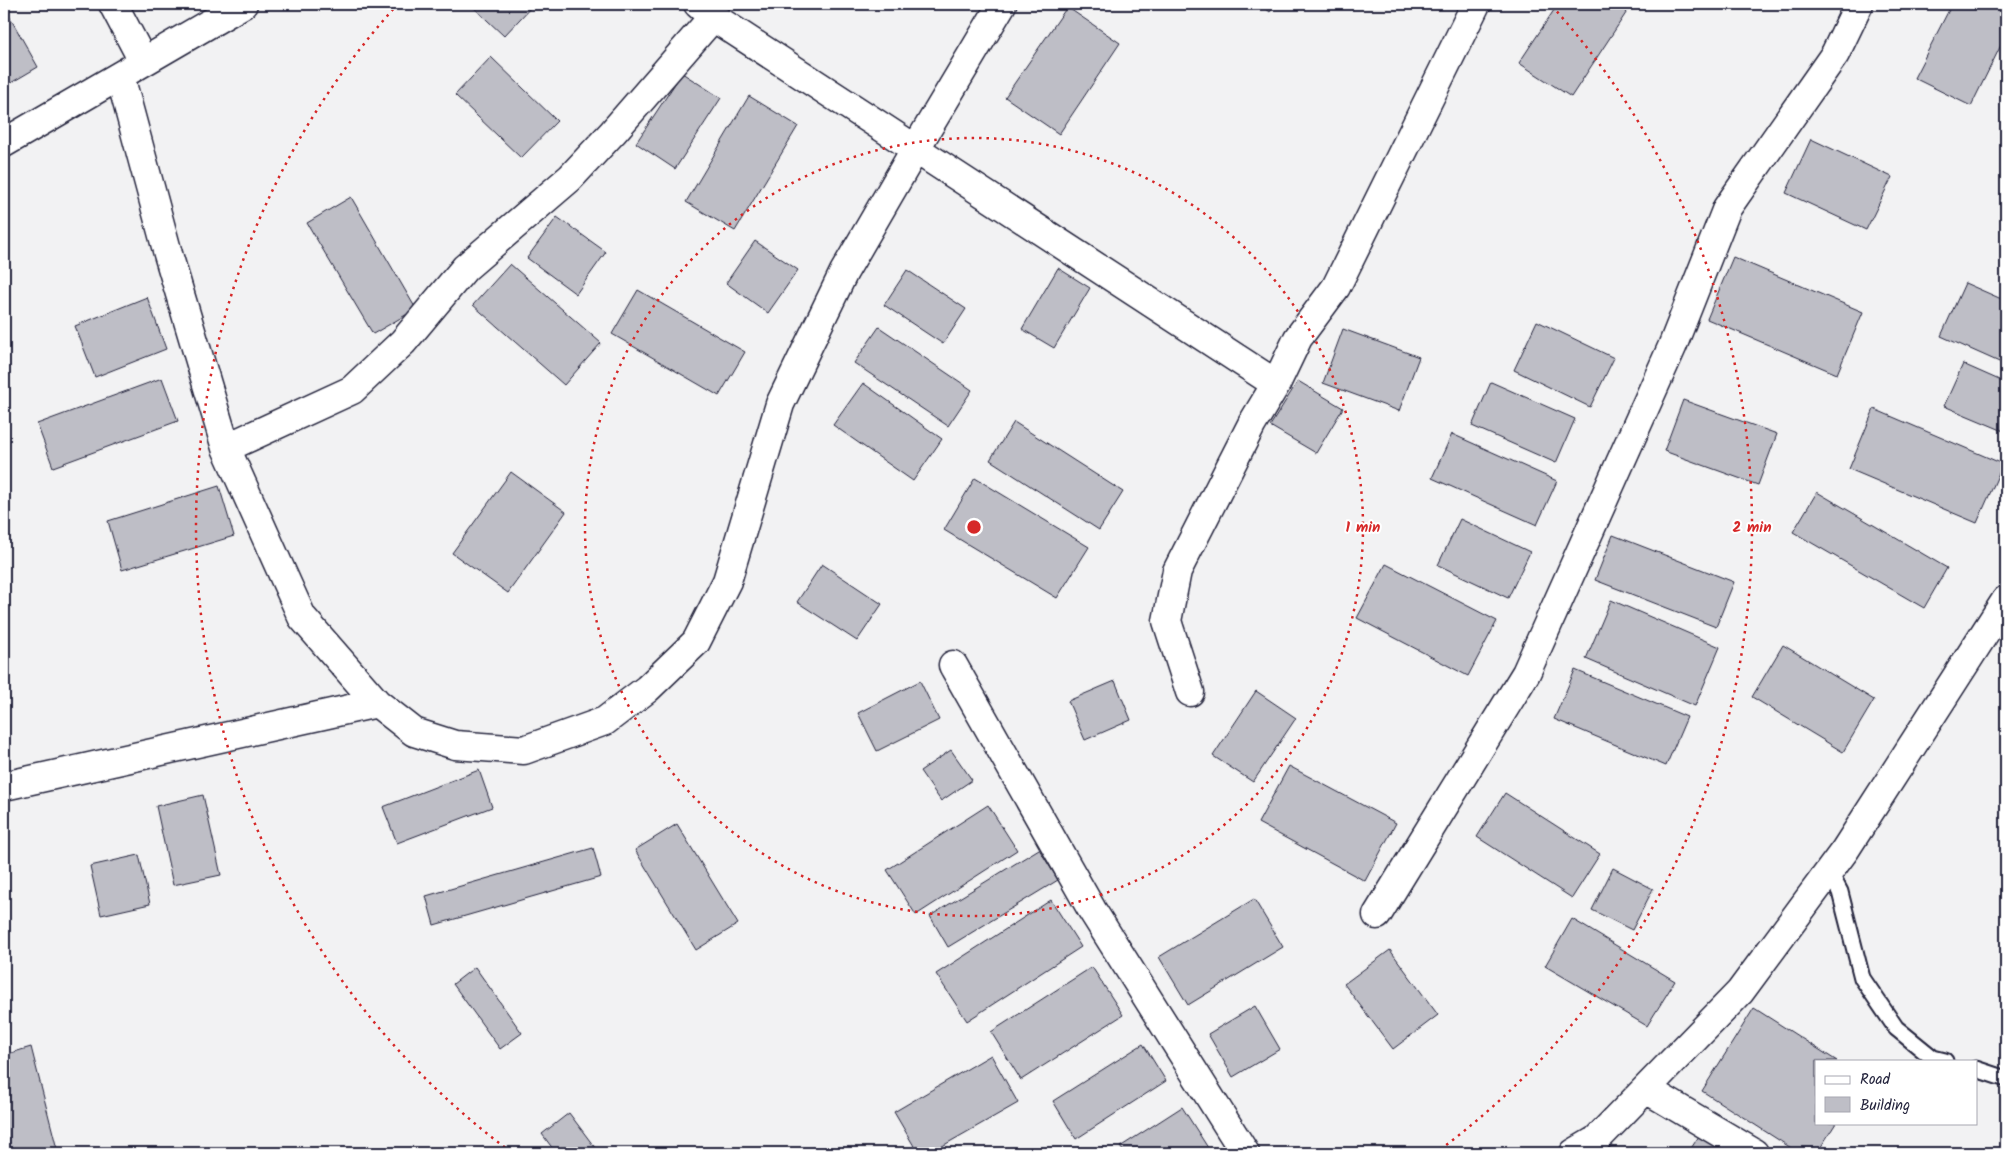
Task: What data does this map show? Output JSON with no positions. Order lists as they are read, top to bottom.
{
  "legend": ["Road", "Building"],
  "rings": ["1 min", "2 min"]
}
